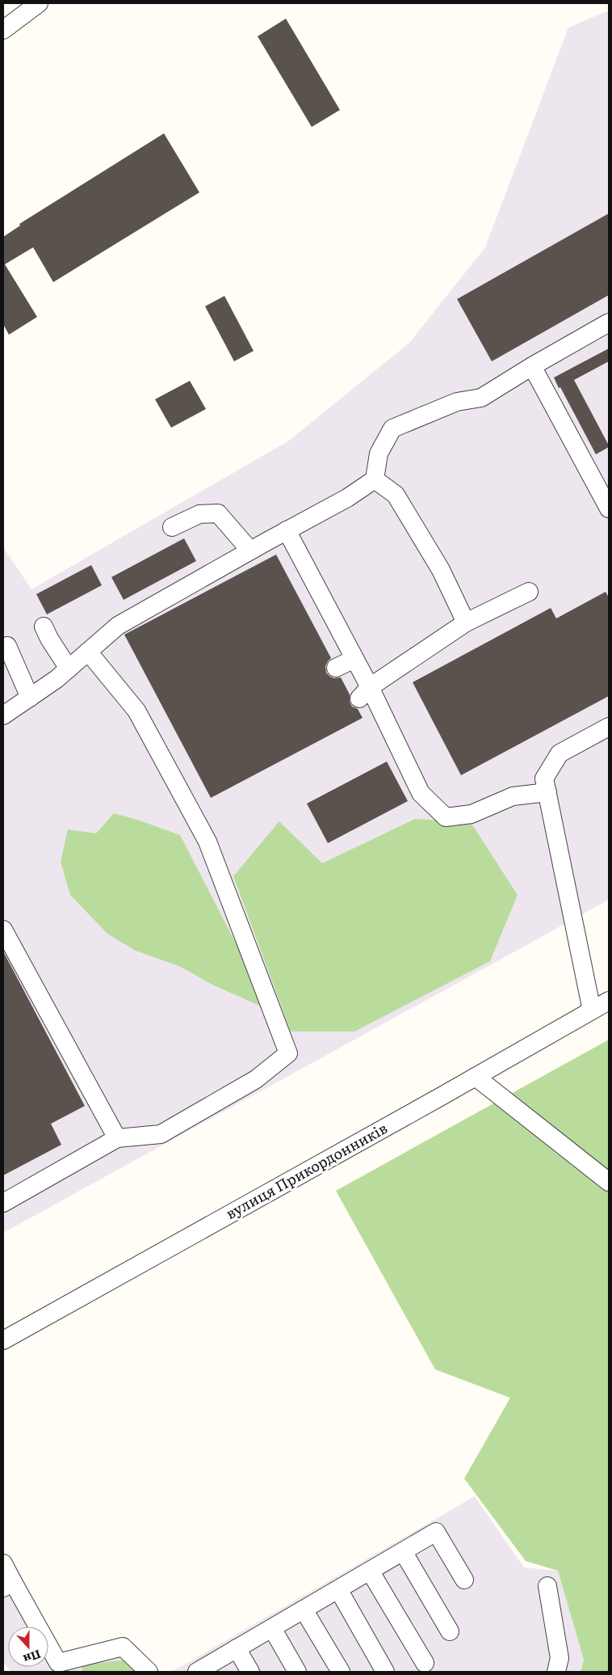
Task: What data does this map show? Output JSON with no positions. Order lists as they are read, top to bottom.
{
  "streets": {
    "street": ["вулиця Прикордонників"]
  },
  "north": "bottom"
}
